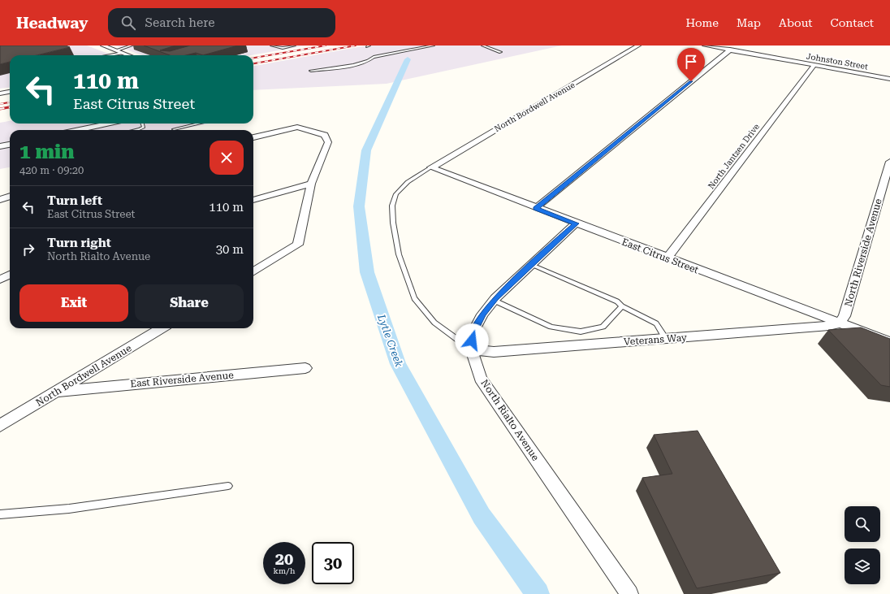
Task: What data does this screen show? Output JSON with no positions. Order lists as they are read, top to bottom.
{
  "streets": {
    "street": [
      "Johnston Street",
      "North Bordwell Avenue",
      "North Jantzen Drive",
      "North Riverside Avenue",
      "East Citrus Street",
      "Veterans Way",
      "East Riverside Avenue",
      "North Rialto Avenue"
    ]
  },
  "crossings": [
    ["Johnston Street", "North Jantzen Drive"],
    ["North Bordwell Avenue", "East Citrus Street"],
    ["North Bordwell Avenue", "East Riverside Avenue"],
    ["North Jantzen Drive", "East Citrus Street"],
    ["North Riverside Avenue", "East Citrus Street"],
    ["North Riverside Avenue", "Veterans Way"],
    ["East Citrus Street", "Veterans Way"],
    ["East Citrus Street", "North Rialto Avenue"],
    ["Veterans Way", "North Rialto Avenue"]
  ],
  "water": ["Lytle Creek"],
  "page": {
    "header": "Headway",
    "search": "Search here",
    "nav": [
      "Home",
      "Map",
      "About",
      "Contact"
    ],
    "turn": ["110 m", "East Citrus Street"],
    "heading": ["1 min", "420 m · 09:20"],
    "list": [
      {
        "name": "Turn left",
        "note": "East Citrus Street",
        "value": "110 m"
      },
      {
        "name": "Turn right",
        "note": "North Rialto Avenue",
        "value": "30 m"
      }
    ],
    "buttons": ["Exit", "Share"],
    "speed": "20 km/h",
    "limit": "30"
  }
}
